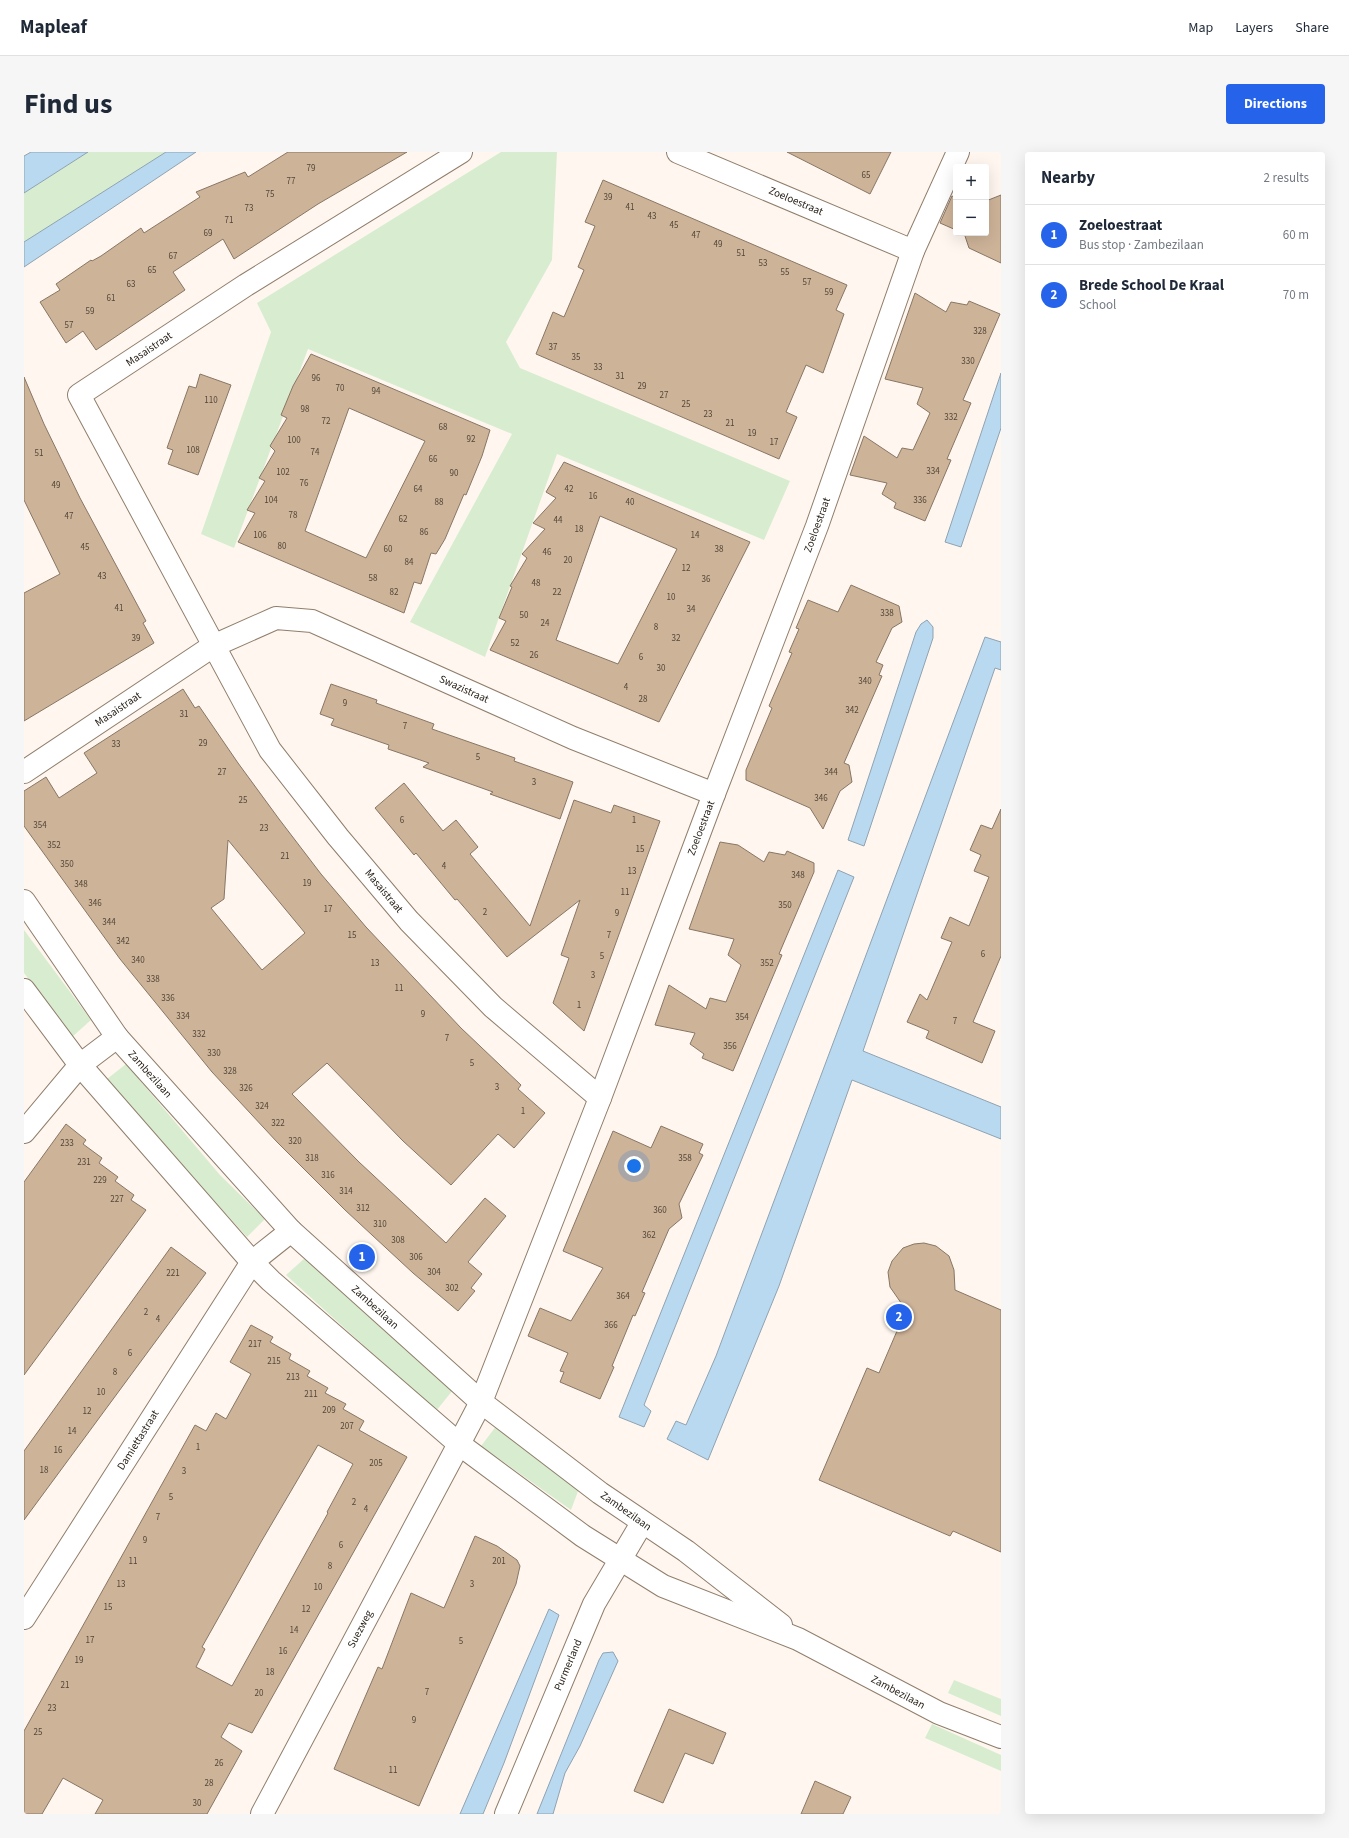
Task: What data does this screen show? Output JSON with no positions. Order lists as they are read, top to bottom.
{
  "streets": {
    "street": [
      "Zoeloestraat",
      "Masaistraat",
      "Swazistraat",
      "Zambezilaan",
      "Damiettastraat",
      "Suezweg",
      "Purmerland"
    ]
  },
  "crossings": [
    ["Zoeloestraat", "Masaistraat"],
    ["Zoeloestraat", "Swazistraat"],
    ["Zoeloestraat", "Zambezilaan"],
    ["Zoeloestraat", "Suezweg"],
    ["Masaistraat", "Swazistraat"],
    ["Zambezilaan", "Damiettastraat"],
    ["Zambezilaan", "Suezweg"],
    ["Zambezilaan", "Purmerland"]
  ],
  "house_numbers": [
    "79",
    "65",
    "77",
    "75",
    "39",
    "41",
    "73",
    "43",
    "71",
    "45",
    "69",
    "47",
    "49",
    "51",
    "67",
    "53",
    "65",
    "55",
    "57",
    "63",
    "59",
    "61",
    "59",
    "57",
    "328",
    "37",
    "35",
    "330",
    "33",
    "31",
    "96",
    "29",
    "70",
    "94",
    "27",
    "110",
    "25",
    "98",
    "23",
    "332",
    "72",
    "21",
    "68",
    "19",
    "92",
    "100",
    "17",
    "108",
    "74",
    "51",
    "66",
    "334",
    "102",
    "90",
    "76",
    "49",
    "64",
    "42",
    "16",
    "104",
    "336",
    "88",
    "40",
    "78",
    "47",
    "62",
    "44",
    "18",
    "86",
    "106",
    "14",
    "80",
    "45",
    "60",
    "38",
    "46",
    "20",
    "84",
    "12",
    "43",
    "58",
    "36",
    "48",
    "82",
    "22",
    "10",
    "41",
    "34",
    "338",
    "50",
    "24",
    "8",
    "39",
    "32",
    "52",
    "26",
    "6",
    "30",
    "340",
    "4",
    "28",
    "9",
    "342",
    "31",
    "7",
    "29",
    "33",
    "5",
    "27",
    "344",
    "3",
    "346",
    "25",
    "6",
    "1",
    "354",
    "23",
    "352",
    "15",
    "21",
    "350",
    "4",
    "13",
    "348",
    "19",
    "348",
    "11",
    "346",
    "350",
    "17",
    "2",
    "9",
    "344",
    "15",
    "7",
    "342",
    "6",
    "5",
    "340",
    "13",
    "352",
    "3",
    "338",
    "11",
    "336",
    "1",
    "9",
    "334",
    "354",
    "7",
    "332",
    "7",
    "356",
    "330",
    "5",
    "328",
    "3",
    "326",
    "324",
    "1",
    "322",
    "320",
    "233",
    "318",
    "358",
    "231",
    "316",
    "229",
    "314",
    "227",
    "312",
    "360",
    "310",
    "362",
    "308",
    "306",
    "304",
    "221",
    "302",
    "364",
    "2",
    "4",
    "366",
    "217",
    "6",
    "215",
    "8",
    "213",
    "10",
    "211",
    "209",
    "12",
    "207",
    "14",
    "1",
    "16",
    "205",
    "18",
    "3",
    "5",
    "2",
    "4",
    "7",
    "9",
    "6",
    "11",
    "201",
    "8",
    "13",
    "3",
    "10",
    "15",
    "12",
    "14",
    "17",
    "5",
    "16",
    "19",
    "18",
    "21",
    "7",
    "20",
    "23",
    "9",
    "25",
    "26",
    "11",
    "28",
    "30"
  ],
  "page": {
    "header": "Mapleaf",
    "nav": ["Map", "Layers", "Share"],
    "title": "Find us",
    "buttons": "Directions",
    "heading": ["Nearby", "2 results"],
    "map_buttons": ["+", "−"],
    "list": [
      {
        "mark": "1",
        "name": "Zoeloestraat",
        "note": "Bus stop · Zambezilaan",
        "value": "60 m"
      },
      {
        "mark": "2",
        "name": "Brede School De Kraal",
        "note": "School",
        "value": "70 m"
      }
    ],
    "pins": ["1", "2"]
  }
}
